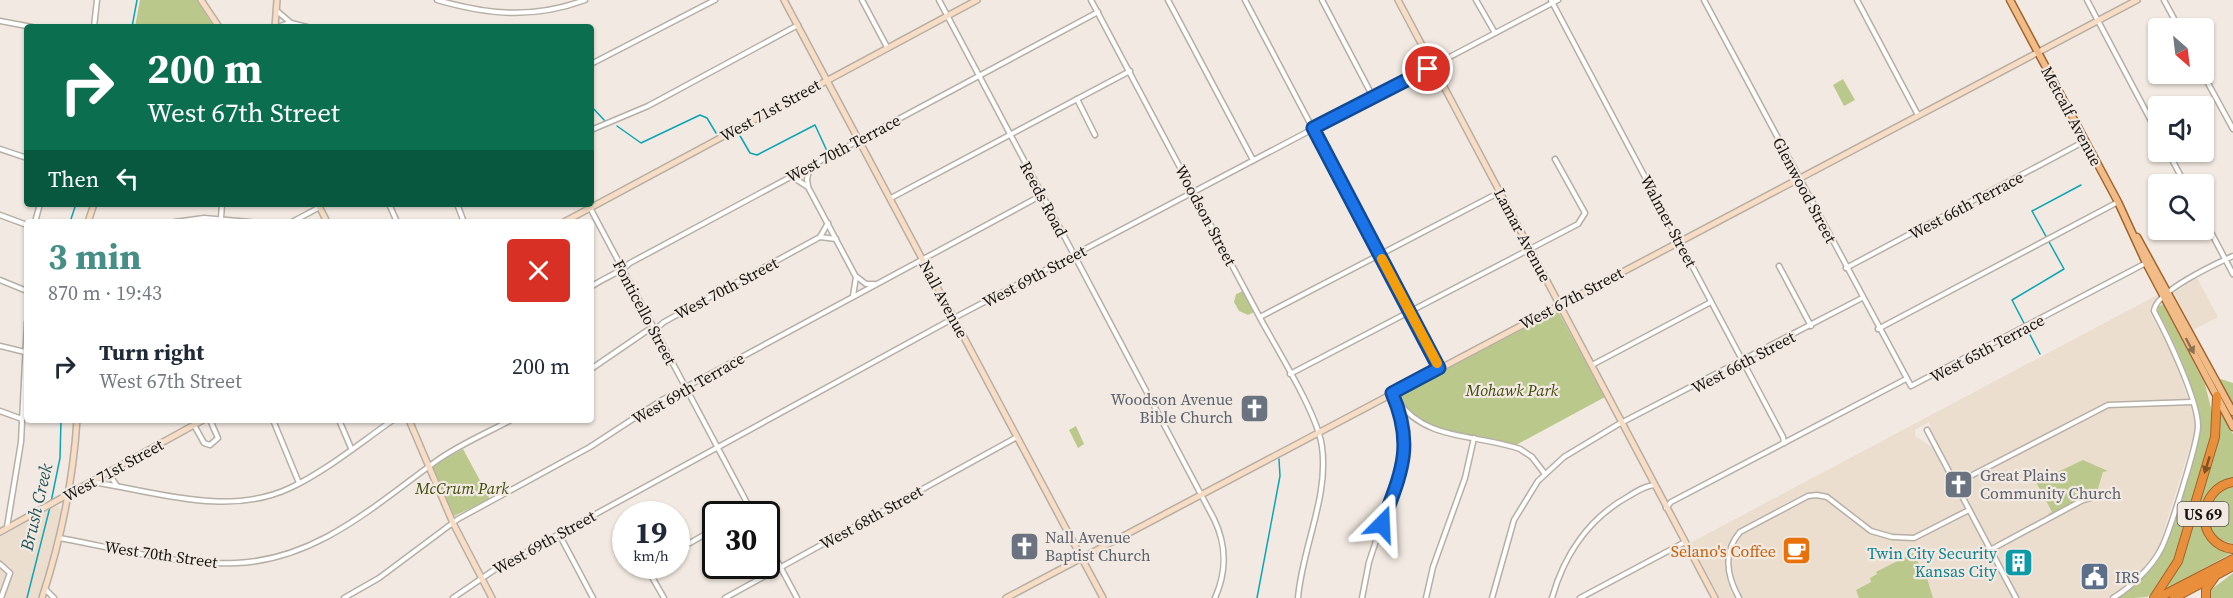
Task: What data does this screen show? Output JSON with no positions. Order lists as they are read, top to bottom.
{
  "streets": {
    "highway": ["US 69"],
    "main road": ["Metcalf Avenue"],
    "street": [
      "West 71st Street",
      "West 70th Terrace",
      "Glenwood Street",
      "Reeds Road",
      "West 66th Terrace",
      "Woodson Street",
      "Walmer Street",
      "Lamar Avenue",
      "West 69th Street",
      "West 70th Street",
      "West 67th Street",
      "Nall Avenue",
      "Fonticello Street",
      "West 65th Terrace",
      "West 66th Street",
      "West 69th Terrace",
      "West 68th Street"
    ]
  },
  "crossings": [
    ["West 71st Street", "Reeds Road"],
    ["West 71st Street", "Nall Avenue"],
    ["Metcalf Avenue", "West 66th Terrace"],
    ["Metcalf Avenue", "West 67th Street"],
    ["Metcalf Avenue", "West 65th Terrace"],
    ["West 70th Terrace", "Reeds Road"],
    ["West 70th Terrace", "Woodson Street"],
    ["West 70th Terrace", "Nall Avenue"],
    ["West 70th Terrace", "Fonticello Street"],
    ["Glenwood Street", "West 66th Terrace"],
    ["Glenwood Street", "West 67th Street"],
    ["Glenwood Street", "West 65th Terrace"],
    ["Glenwood Street", "West 66th Street"],
    ["Reeds Road", "West 69th Street"],
    ["Reeds Road", "West 67th Street"],
    ["Reeds Road", "West 69th Terrace"],
    ["Woodson Street", "West 69th Street"],
    ["Woodson Street", "West 67th Street"],
    ["Walmer Street", "West 69th Street"],
    ["Walmer Street", "West 67th Street"],
    ["Walmer Street", "West 65th Terrace"],
    ["Walmer Street", "West 66th Street"],
    ["Lamar Avenue", "West 69th Street"],
    ["Lamar Avenue", "West 67th Street"],
    ["Lamar Avenue", "West 65th Terrace"],
    ["Lamar Avenue", "West 66th Street"],
    ["West 69th Street", "Nall Avenue"],
    ["West 69th Street", "Fonticello Street"],
    ["West 70th Street", "Fonticello Street"],
    ["West 67th Street", "Nall Avenue"],
    ["Nall Avenue", "West 69th Terrace"],
    ["Nall Avenue", "West 68th Street"],
    ["Fonticello Street", "West 69th Terrace"]
  ],
  "water": ["Brush Creek"],
  "parks": ["Mohawk Park", "McCrum Park"],
  "places": {
    "church": ["Woodson Avenue Bible Church", "Great Plains Community Church", "Nall Avenue Baptist Church"],
    "cafe": ["Selano's Coffee"],
    "building": ["Twin City Security Kansas City"],
    "public building": ["IRS"]
  },
  "north": "bottom right",
  "page": {
    "turn": ["200 m", "West 67th Street"],
    "then": "Then",
    "heading": ["3 min", "870 m · 19:43"],
    "list": [
      {
        "name": "Turn right",
        "note": "West 67th Street",
        "value": "200 m"
      }
    ],
    "speed": "19 km/h",
    "limit": "30"
  }
}
